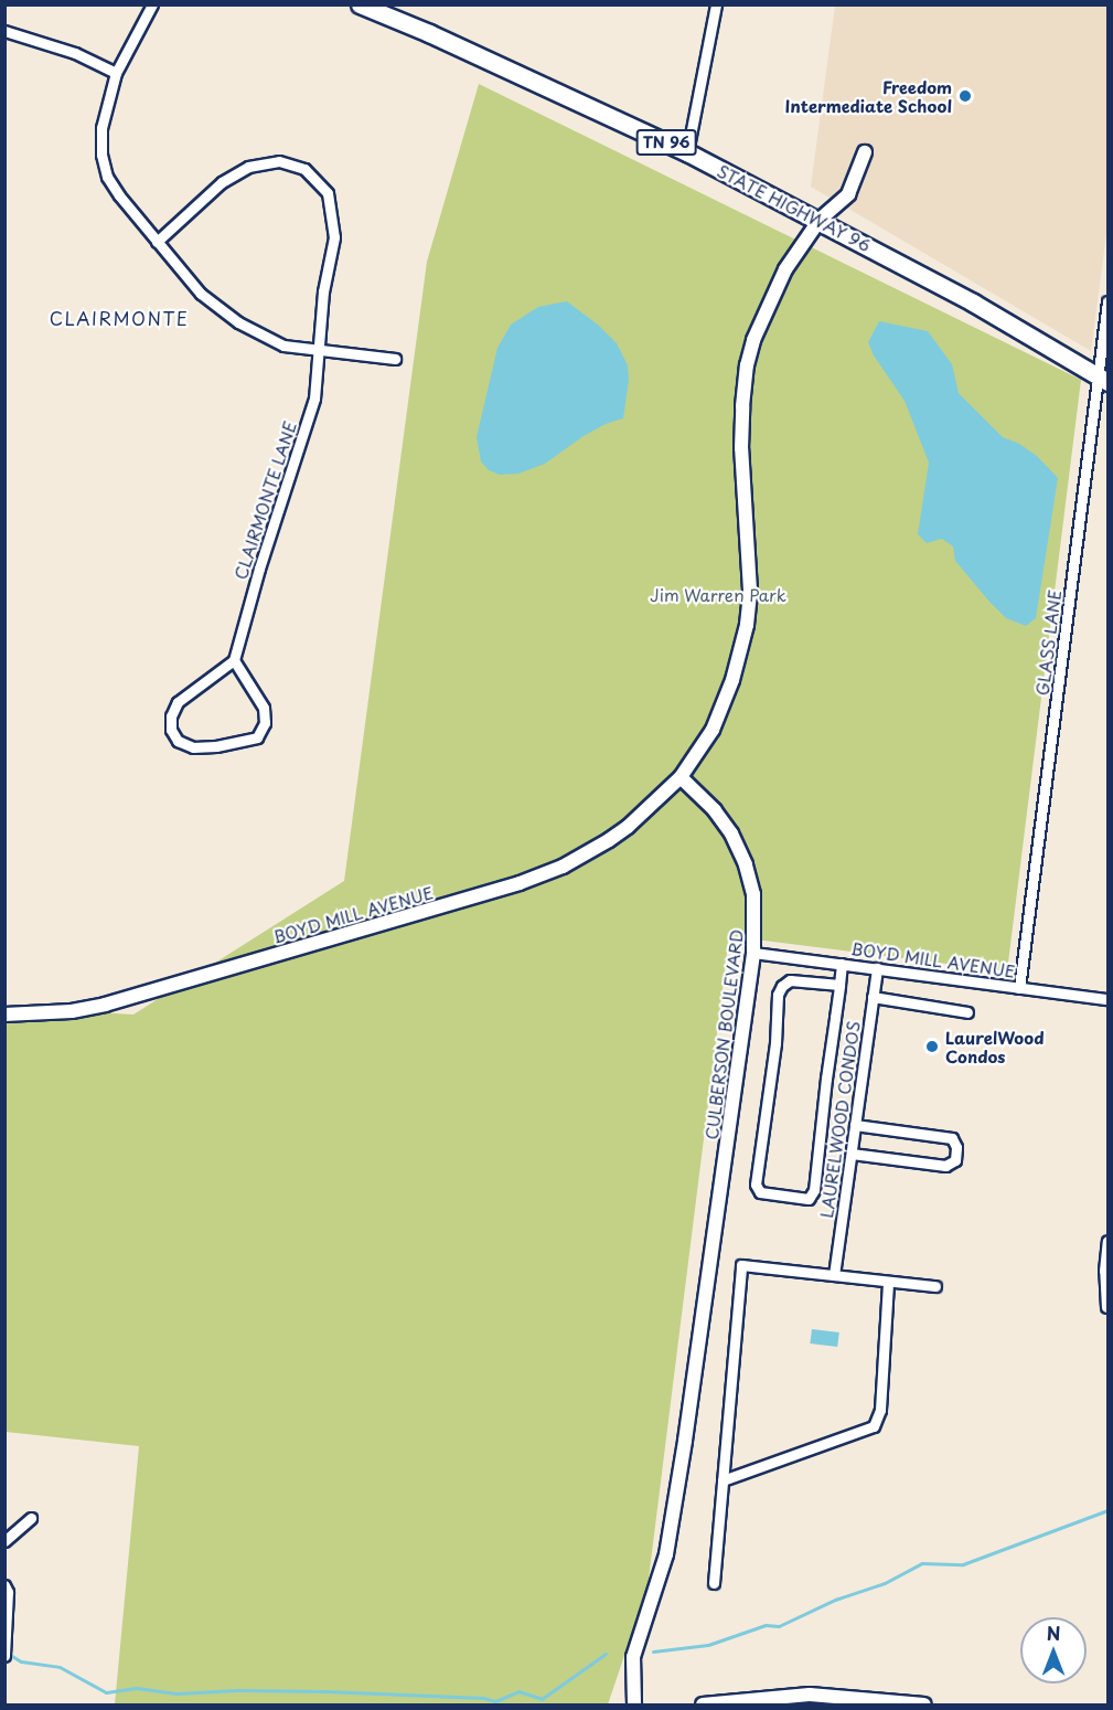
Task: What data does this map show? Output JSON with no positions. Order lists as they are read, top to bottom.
{
  "streets": {
    "main road": ["TN 96", "STATE HIGHWAY 96"],
    "street": [
      "CLAIRMONTE LANE",
      "GLASS LANE",
      "BOYD MILL AVENUE",
      "CULBERSON BOULEVARD",
      "LAURELWOOD CONDOS"
    ]
  },
  "crossings": [
    ["STATE HIGHWAY 96", "GLASS LANE"],
    ["GLASS LANE", "BOYD MILL AVENUE"],
    ["BOYD MILL AVENUE", "CULBERSON BOULEVARD"],
    ["BOYD MILL AVENUE", "LAURELWOOD CONDOS"]
  ],
  "districts": ["CLAIRMONTE"],
  "parks": ["Jim Warren Park"],
  "places": ["Freedom Intermediate School", "LaurelWood Condos"],
  "north": "top"
}
